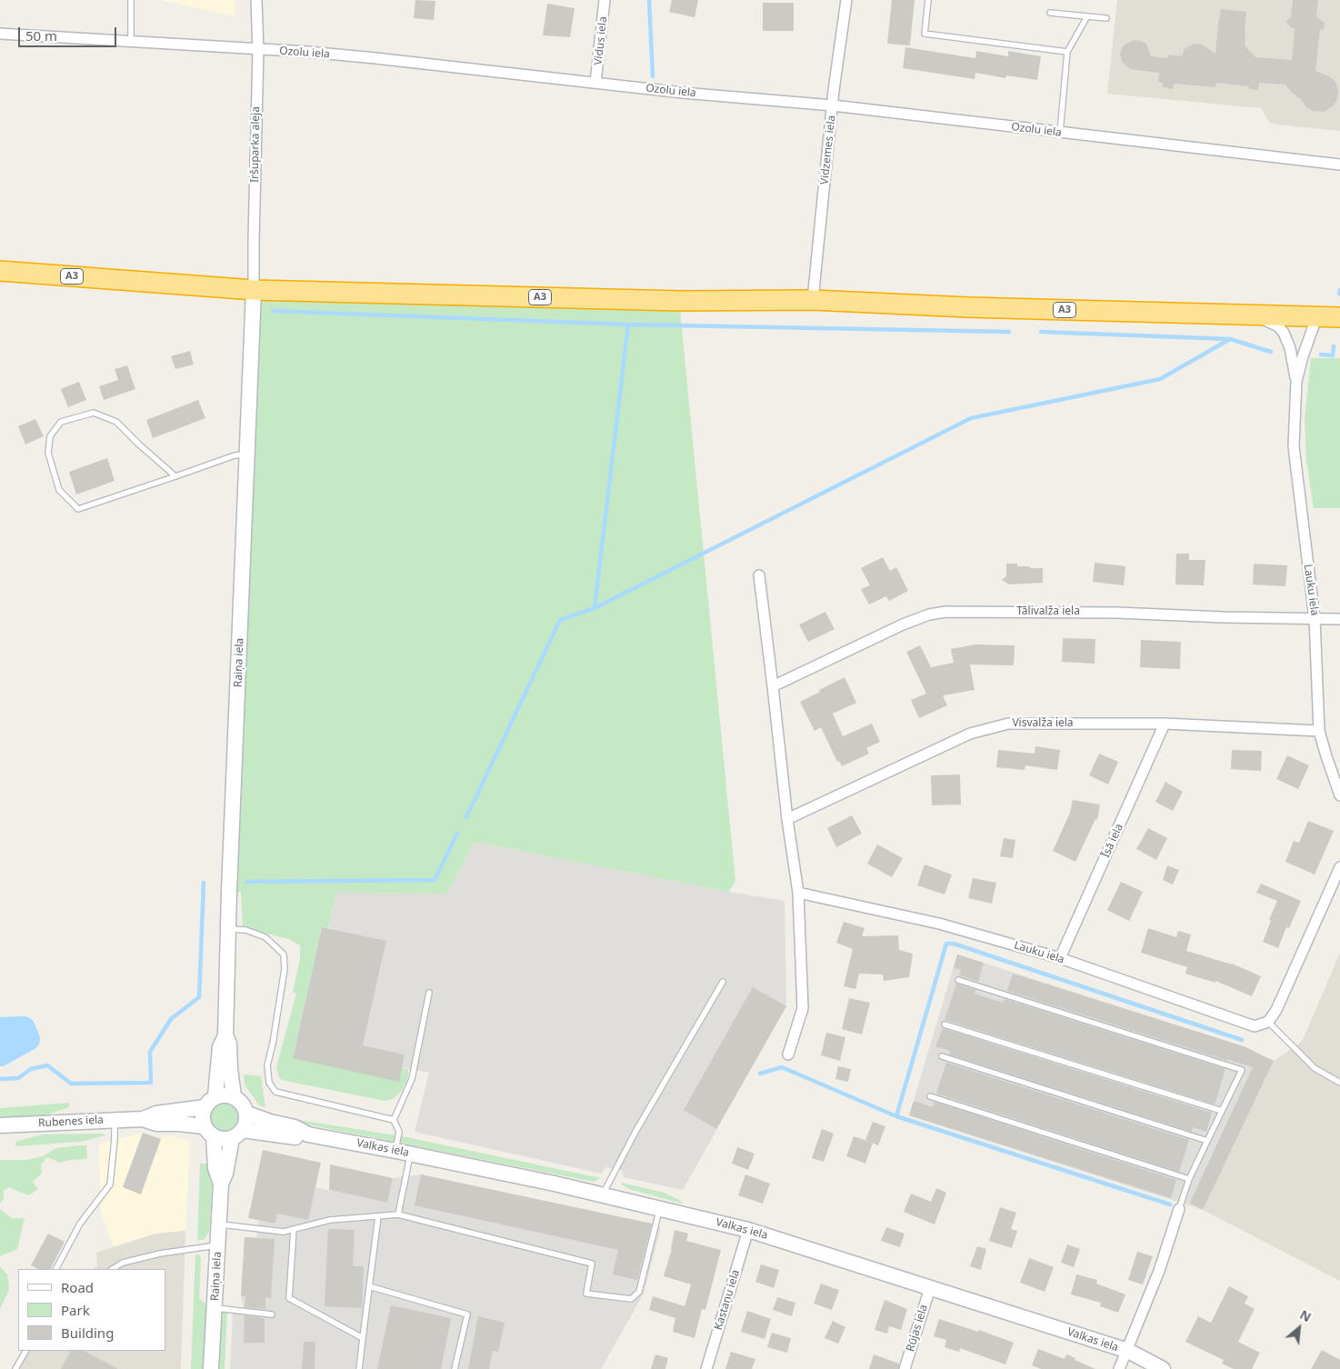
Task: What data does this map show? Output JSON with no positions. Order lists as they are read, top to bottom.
{
  "streets": {
    "highway": ["A3"],
    "main road": ["Raiņa iela", "Rubenes iela", "Valkas iela"],
    "street": [
      "Vidus iela",
      "Ozolu iela",
      "Iršuparka aleja",
      "Vidzemes iela",
      "Lauku iela",
      "Tālivalža iela",
      "Visvalža iela",
      "Īsā iela",
      "Kastaņu iela",
      "Rūjas iela"
    ]
  },
  "crossings": [
    ["Vidus iela", "Ozolu iela"],
    ["Ozolu iela", "Iršuparka aleja"],
    ["Ozolu iela", "Vidzemes iela"],
    ["Iršuparka aleja", "A3"],
    ["Iršuparka aleja", "Raiņa iela"],
    ["Vidzemes iela", "A3"],
    ["A3", "Raiņa iela"],
    ["Lauku iela", "Tālivalža iela"],
    ["Lauku iela", "Visvalža iela"],
    ["Lauku iela", "Īsā iela"],
    ["Raiņa iela", "Rubenes iela"],
    ["Visvalža iela", "Īsā iela"],
    ["Valkas iela", "Kastaņu iela"],
    ["Valkas iela", "Rūjas iela"]
  ],
  "legend": ["Road", "Park", "Building"],
  "scale_bar": "50 m",
  "north": "top right"
}
